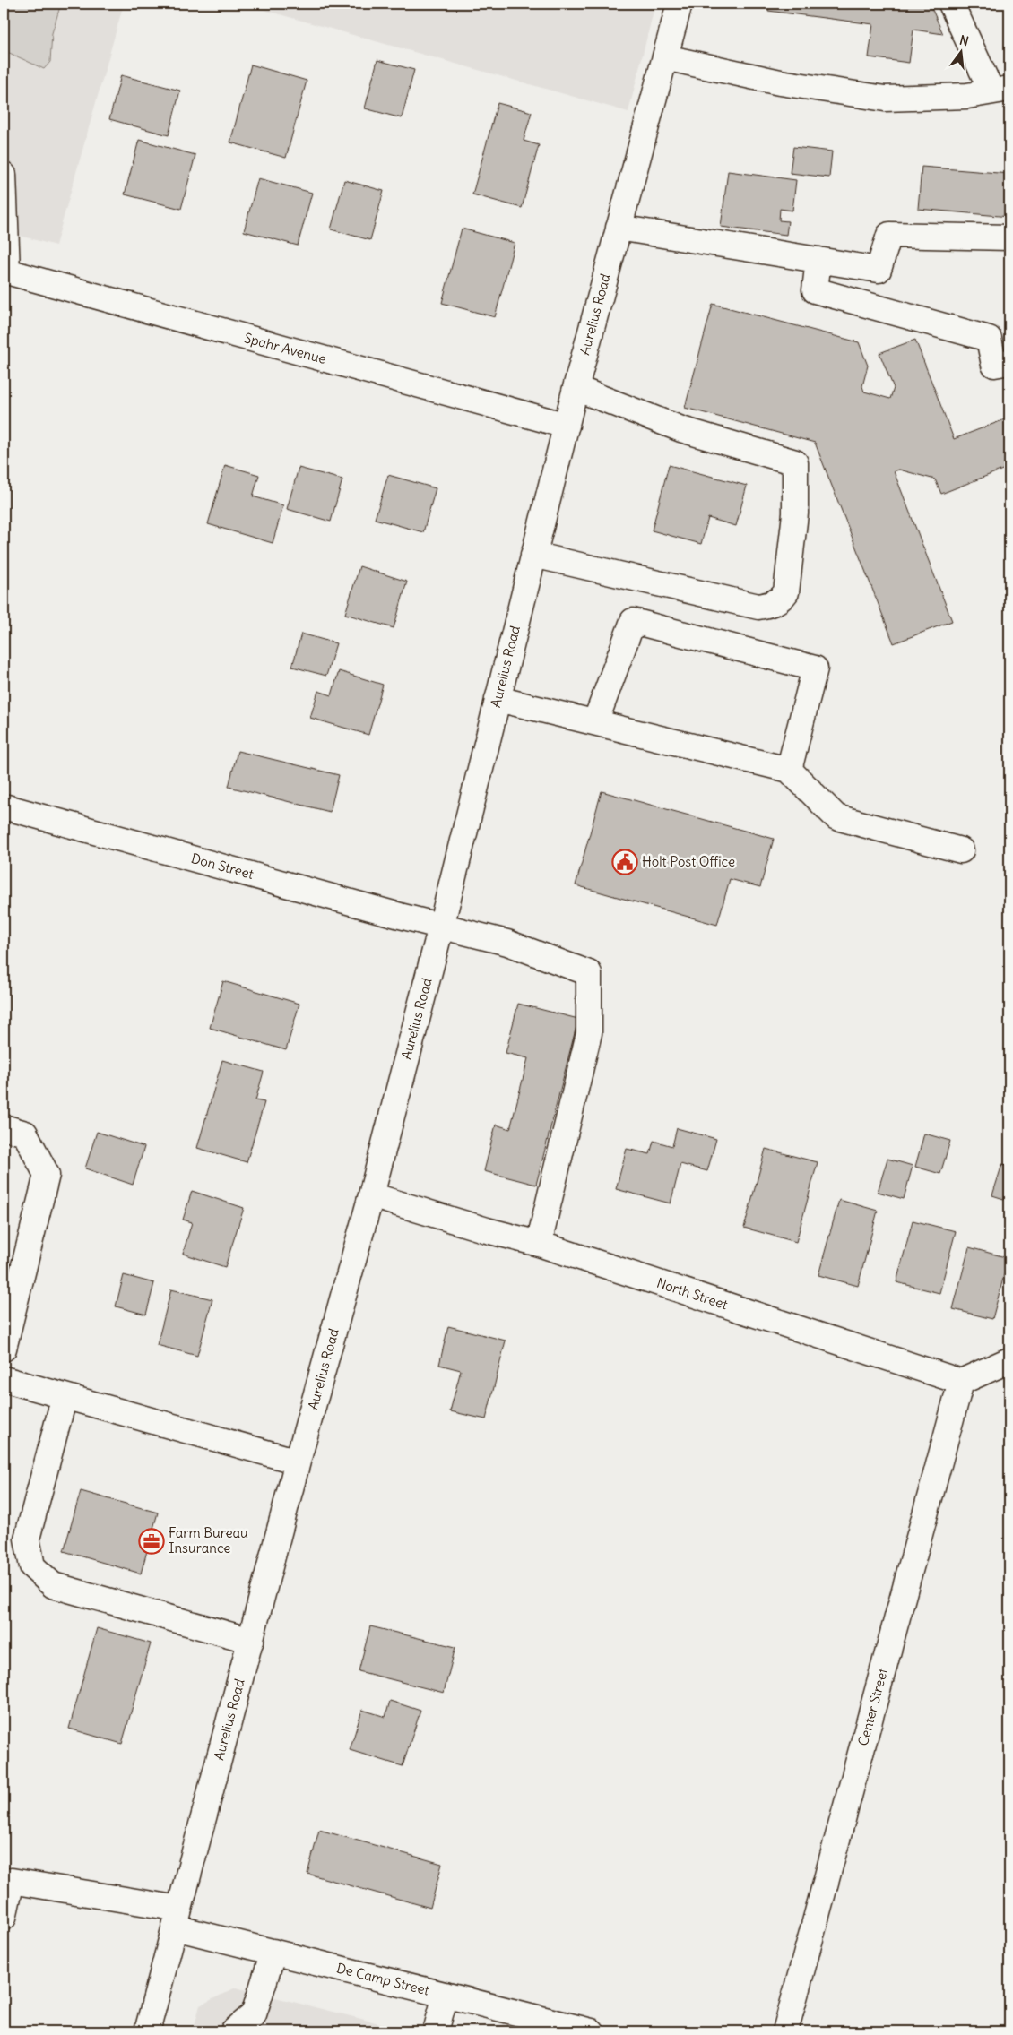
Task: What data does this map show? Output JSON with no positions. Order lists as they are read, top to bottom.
{
  "streets": {
    "street": [
      "Aurelius Road",
      "Spahr Avenue",
      "Don Street",
      "North Street",
      "Center Street",
      "De Camp Street"
    ]
  },
  "crossings": [
    ["Aurelius Road", "Spahr Avenue"],
    ["Aurelius Road", "Don Street"],
    ["Aurelius Road", "North Street"],
    ["Aurelius Road", "De Camp Street"],
    ["Don Street", "North Street"],
    ["North Street", "Center Street"]
  ],
  "places": {
    "public building": ["Holt Post Office"],
    "office": ["Farm Bureau Insurance"]
  },
  "north": "top"
}
